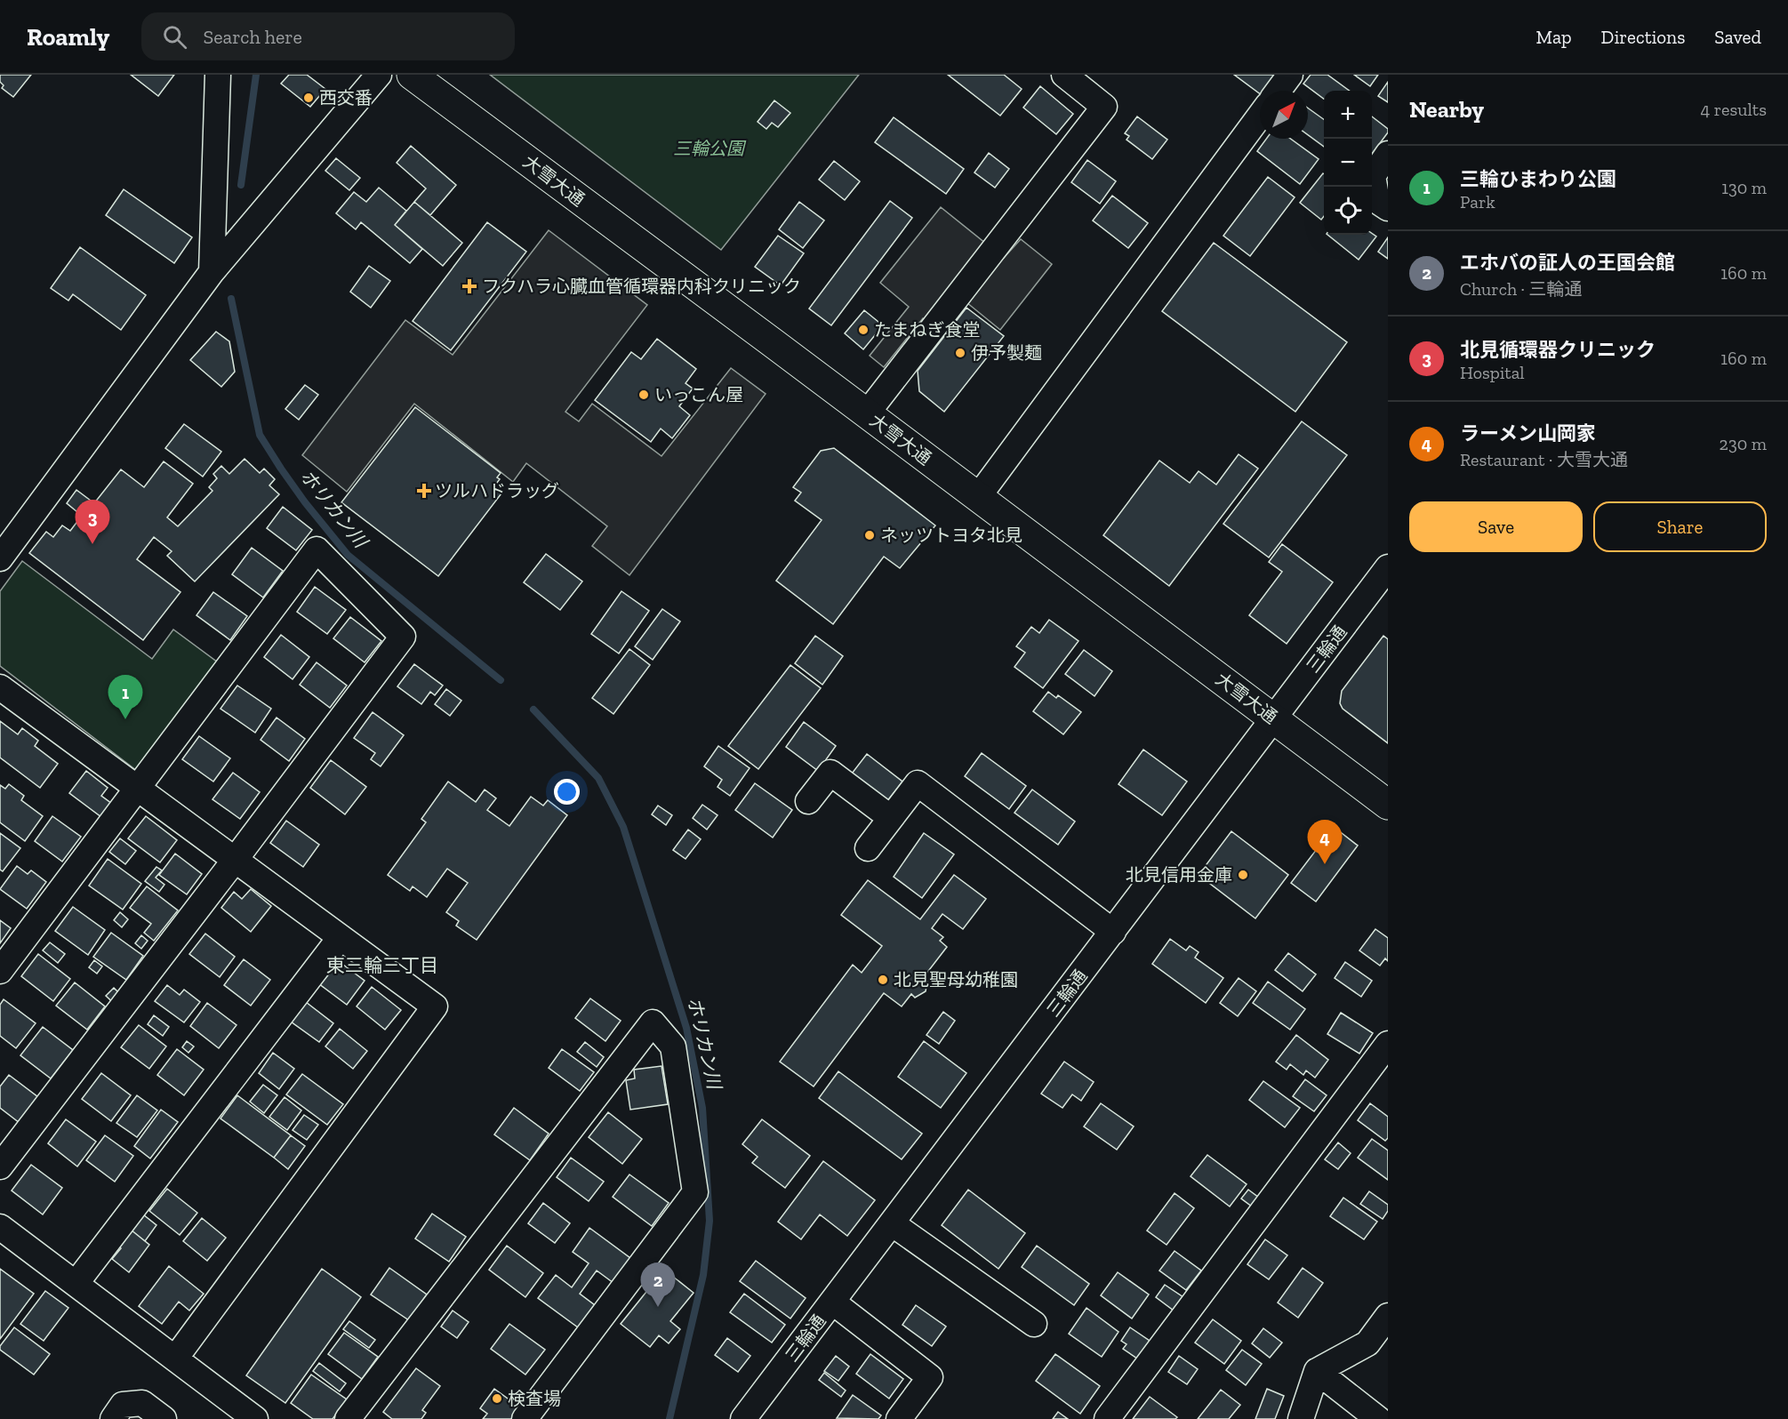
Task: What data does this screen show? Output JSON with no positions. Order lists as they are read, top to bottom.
{
  "streets": {
    "highway": ["大雪大通"],
    "street": ["三輪通"]
  },
  "crossings": [
    ["大雪大通", "三輪通"]
  ],
  "districts": ["東三輪三丁目"],
  "water": ["ホリカン川"],
  "parks": ["三輪公園"],
  "places": {
    "other": [
      "西交番",
      "たまねぎ食堂",
      "伊予製麺",
      "いっこん屋",
      "ネッツトヨタ北見",
      "北見信用金庫",
      "北見聖母幼稚園",
      "検査場"
    ],
    "health": ["フクハラ心臓血管循環器内科クリニック", "ツルハドラッグ"]
  },
  "north": "top right",
  "page": {
    "header": "Roamly",
    "search": "Search here",
    "nav": ["Map", "Directions", "Saved"],
    "heading": ["Nearby", "4 results"],
    "map_buttons": ["+", "−"],
    "list": [
      {
        "mark": "1",
        "name": "三輪ひまわり公園",
        "note": "Park",
        "value": "130 m"
      },
      {
        "mark": "2",
        "name": "エホバの証人の王国会館",
        "note": "Church · 三輪通",
        "value": "160 m"
      },
      {
        "mark": "3",
        "name": "北見循環器クリニック",
        "note": "Hospital",
        "value": "160 m"
      },
      {
        "mark": "4",
        "name": "ラーメン山岡家",
        "note": "Restaurant · 大雪大通",
        "value": "230 m"
      }
    ],
    "buttons": ["Save", "Share"],
    "pins": [
      "3",
      "1",
      "4",
      "2"
    ]
  }
}
